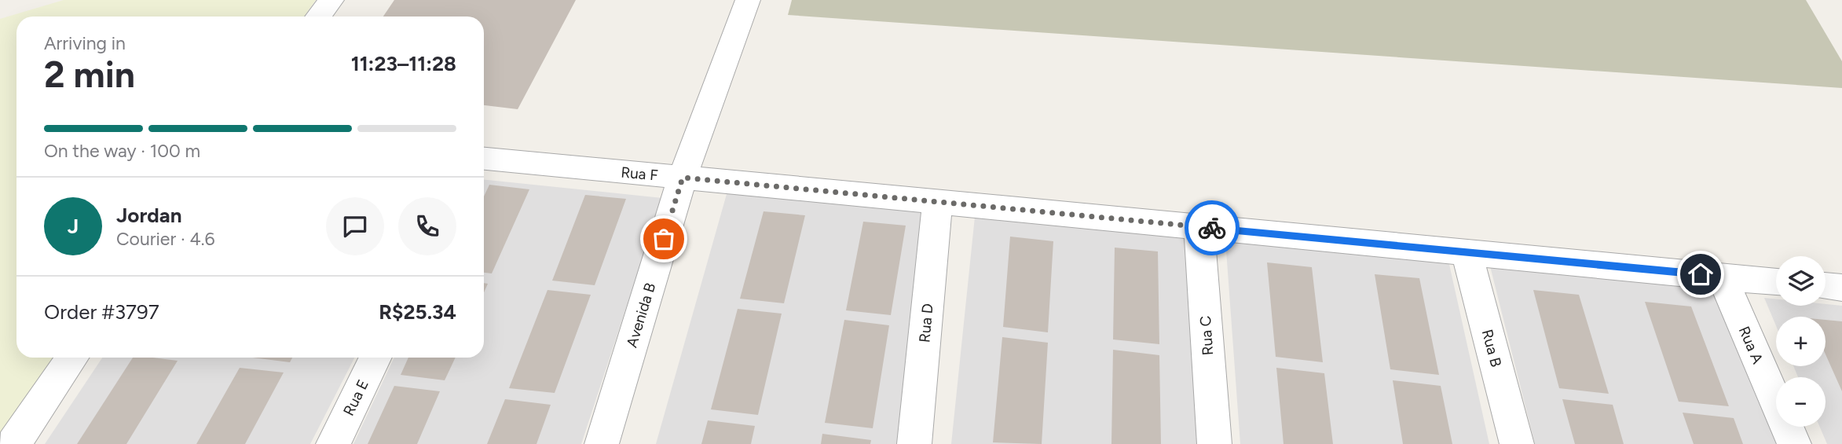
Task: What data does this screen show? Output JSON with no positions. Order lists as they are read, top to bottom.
{
  "streets": {
    "street": [
      "Rua F",
      "Avenida B",
      "Rua D",
      "Rua C",
      "Rua A",
      "Rua B",
      "Rua E"
    ]
  },
  "crossings": [
    ["Rua F", "Avenida B"],
    ["Rua F", "Rua D"],
    ["Rua F", "Rua C"],
    ["Rua F", "Rua A"],
    ["Rua F", "Rua B"]
  ],
  "page": {
    "heading": ["2 min", "Arriving in", "11:23–11:28"],
    "panel": [
      "Jordan",
      "Courier · 4.6",
      "Order #3797",
      "R$25.34"
    ],
    "bar": "On the way · 100 m",
    "round": "J",
    "map_buttons": ["+", "−"]
  }
}
